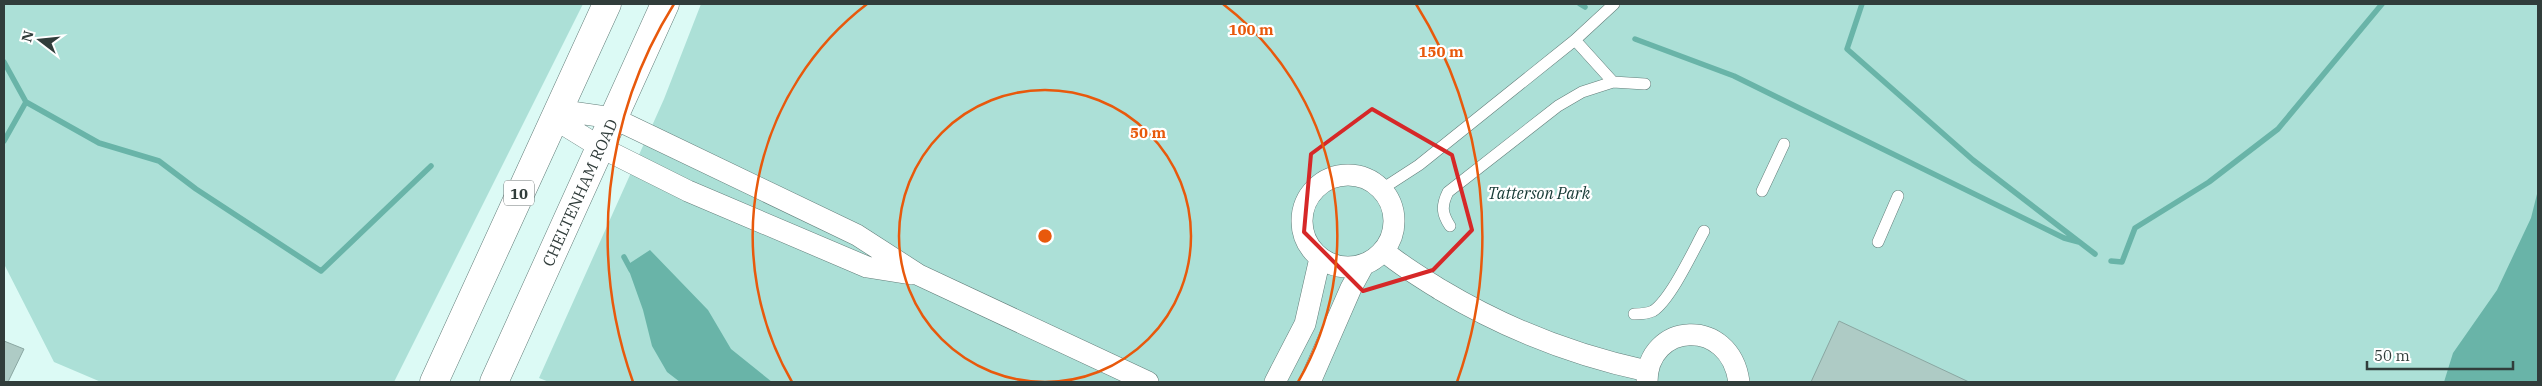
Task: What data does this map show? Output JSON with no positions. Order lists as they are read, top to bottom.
{
  "streets": {
    "main road": ["10", "CHELTENHAM ROAD"]
  },
  "parks": ["Tatterson Park"],
  "scale_bar": "50 m",
  "north": "left",
  "rings": ["100 m", "150 m", "50 m"]
}
